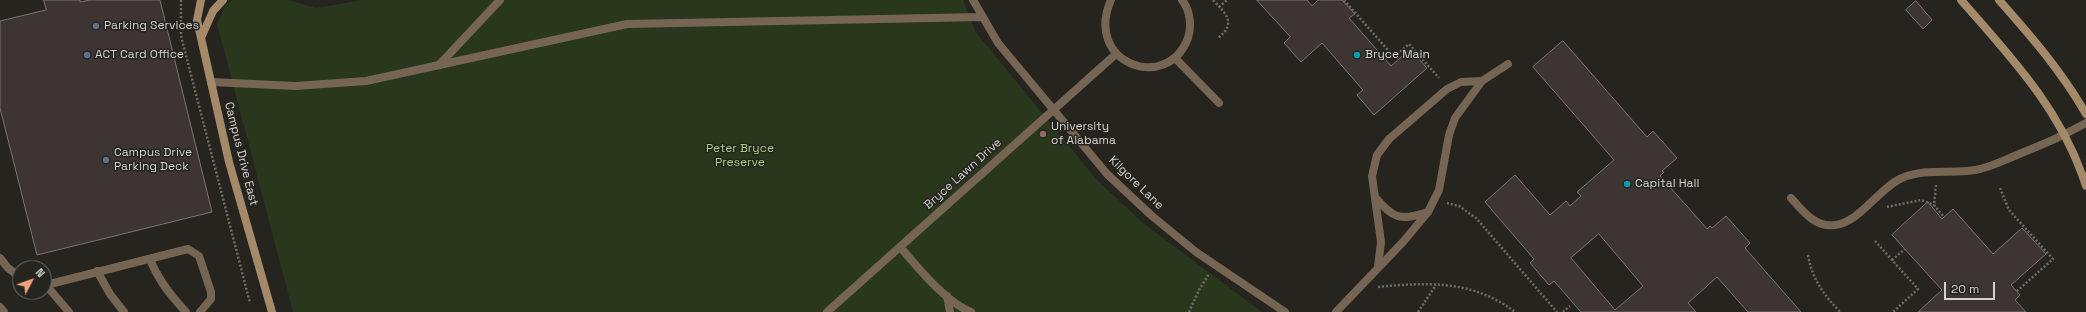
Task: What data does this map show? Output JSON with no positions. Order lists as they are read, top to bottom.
{
  "streets": {
    "street": ["Campus Drive East", "Bryce Lawn Drive", "Kilgore Lane"]
  },
  "crossings": [
    ["Bryce Lawn Drive", "Kilgore Lane"]
  ],
  "parks": ["Peter Bryce Preserve"],
  "places": [
    "Parking Services",
    "ACT Card Office",
    "Bryce Main",
    "University of Alabama",
    "Campus Drive Parking Deck",
    "Capital Hall"
  ],
  "scale_bar": "20 m",
  "north": "top right"
}
